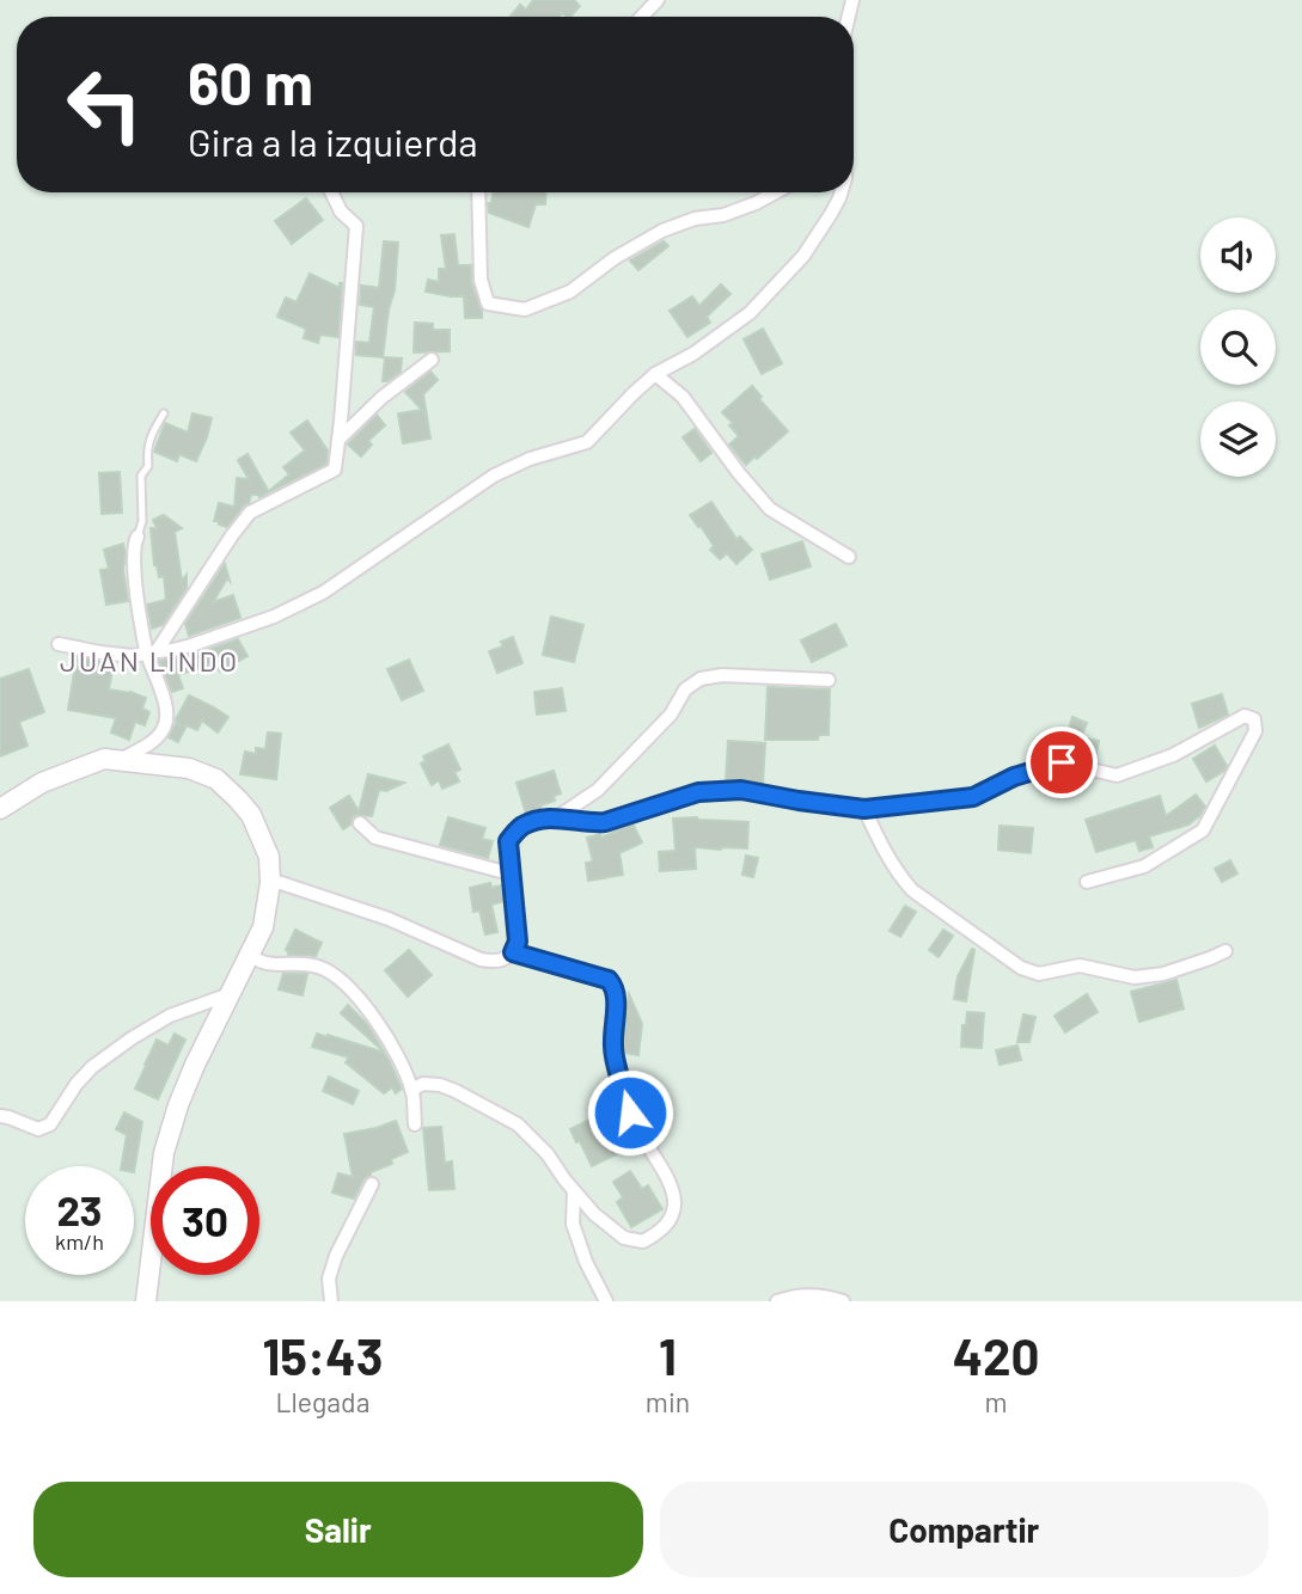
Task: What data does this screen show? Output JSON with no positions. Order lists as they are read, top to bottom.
{
  "districts": ["JUAN LINDO"],
  "page": {
    "turn": ["60 m", "Gira a la izquierda"],
    "speed": "23 km/h",
    "limit": "30",
    "eta": [
      "15:43",
      "Llegada",
      "1",
      "min",
      "420",
      "m"
    ],
    "buttons": ["Salir", "Compartir"]
  }
}
